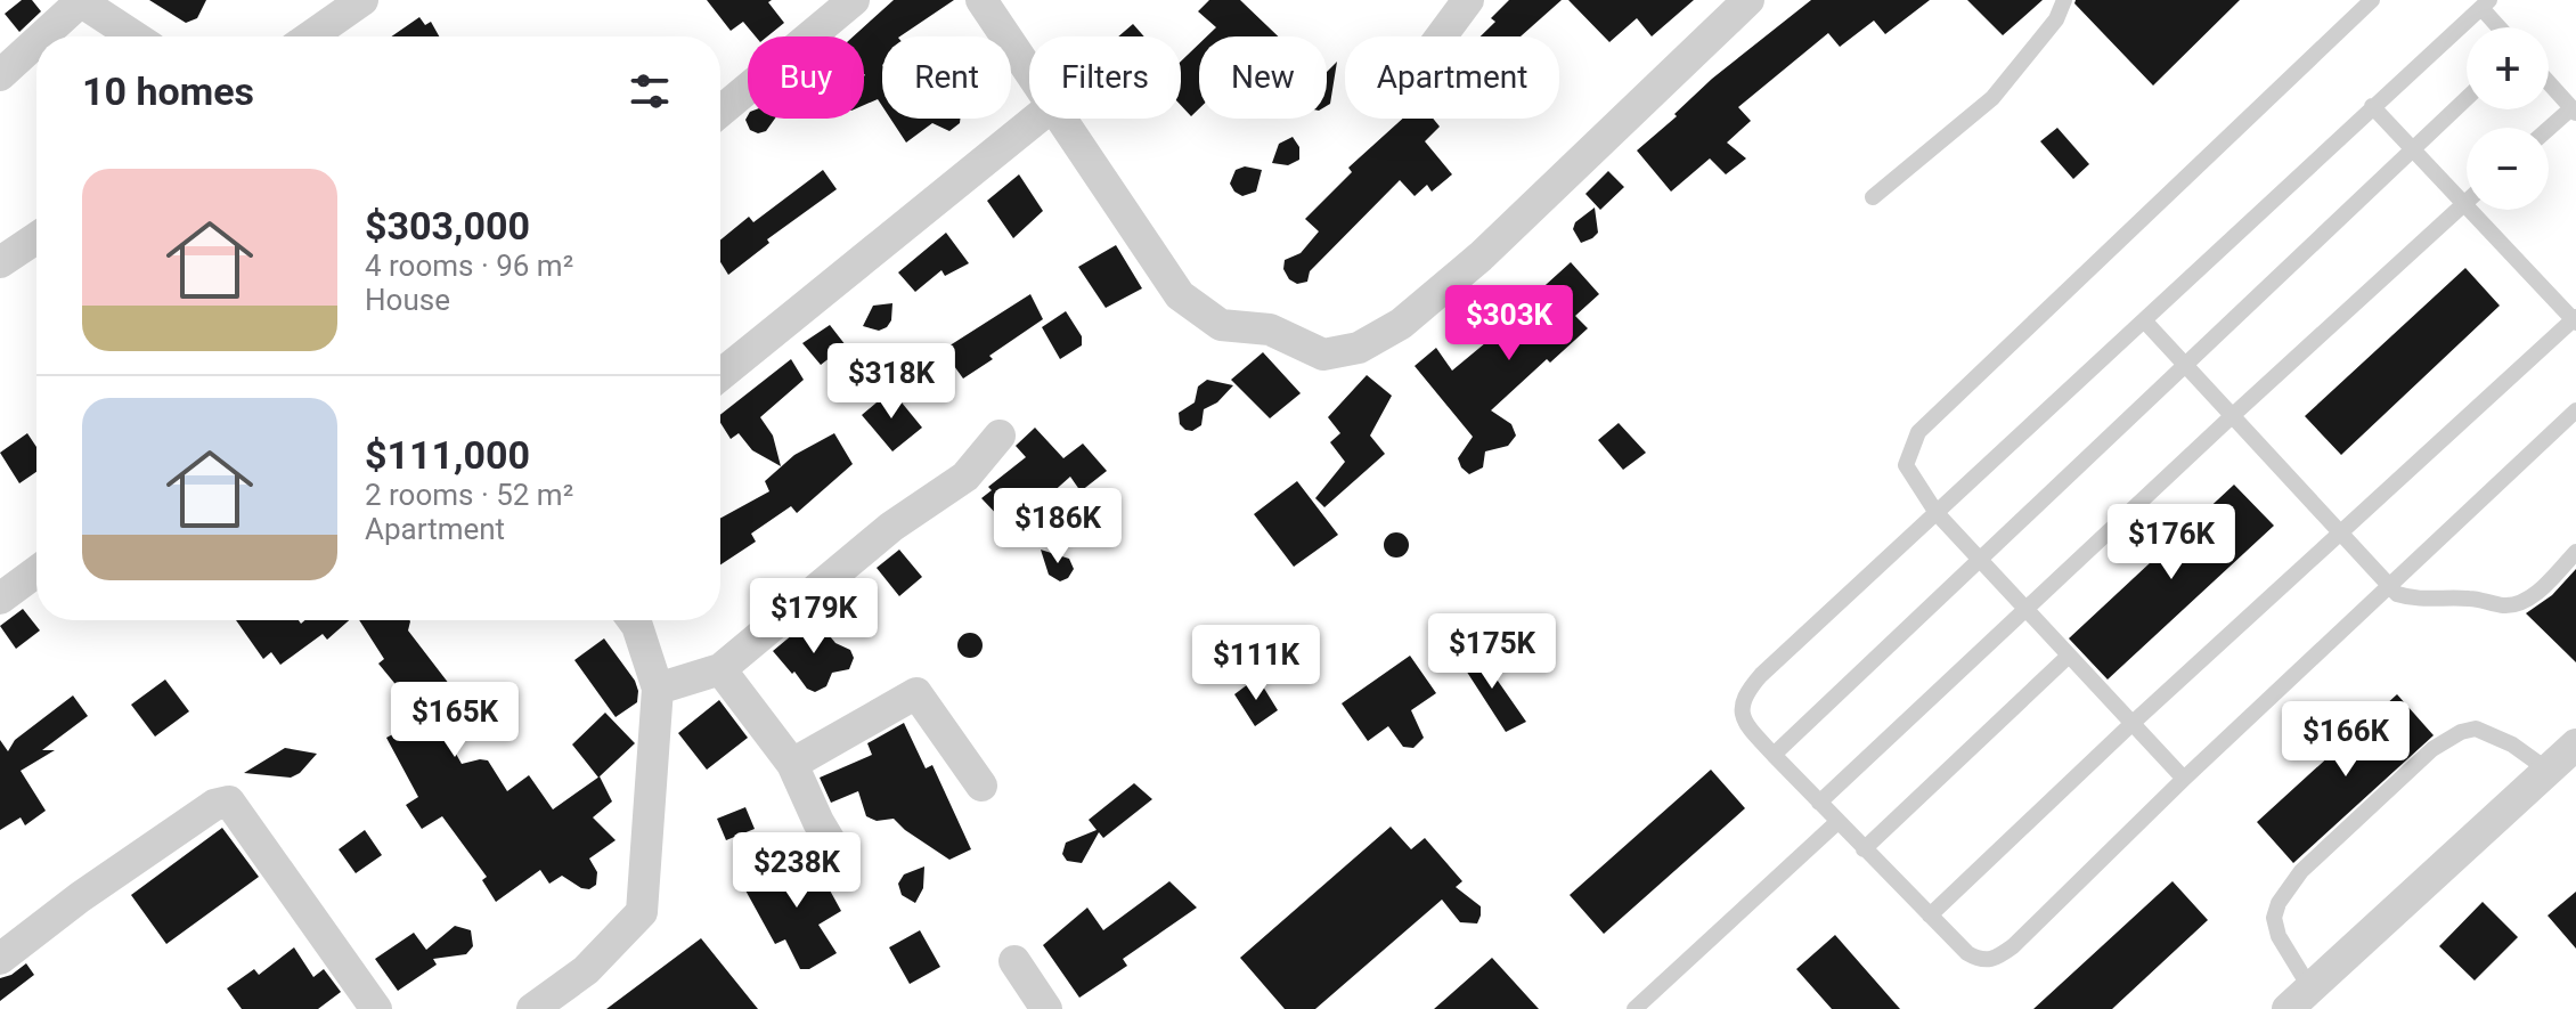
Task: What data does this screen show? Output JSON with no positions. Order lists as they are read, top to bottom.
{
  "page": {
    "map_buttons": ["+", "−"],
    "chip": [
      "Buy",
      "Rent",
      "Filters",
      "New",
      "Apartment"
    ],
    "heading": "10 homes",
    "list": [
      {
        "name": "$303,000",
        "note": "4 rooms · 96 m² · House"
      },
      {
        "name": "$111,000",
        "note": "2 rooms · 52 m² · Apartment"
      }
    ],
    "price": [
      "$303K",
      "$318K",
      "$186K",
      "$176K",
      "$179K",
      "$175K",
      "$111K",
      "$165K",
      "$166K",
      "$238K"
    ]
  }
}
